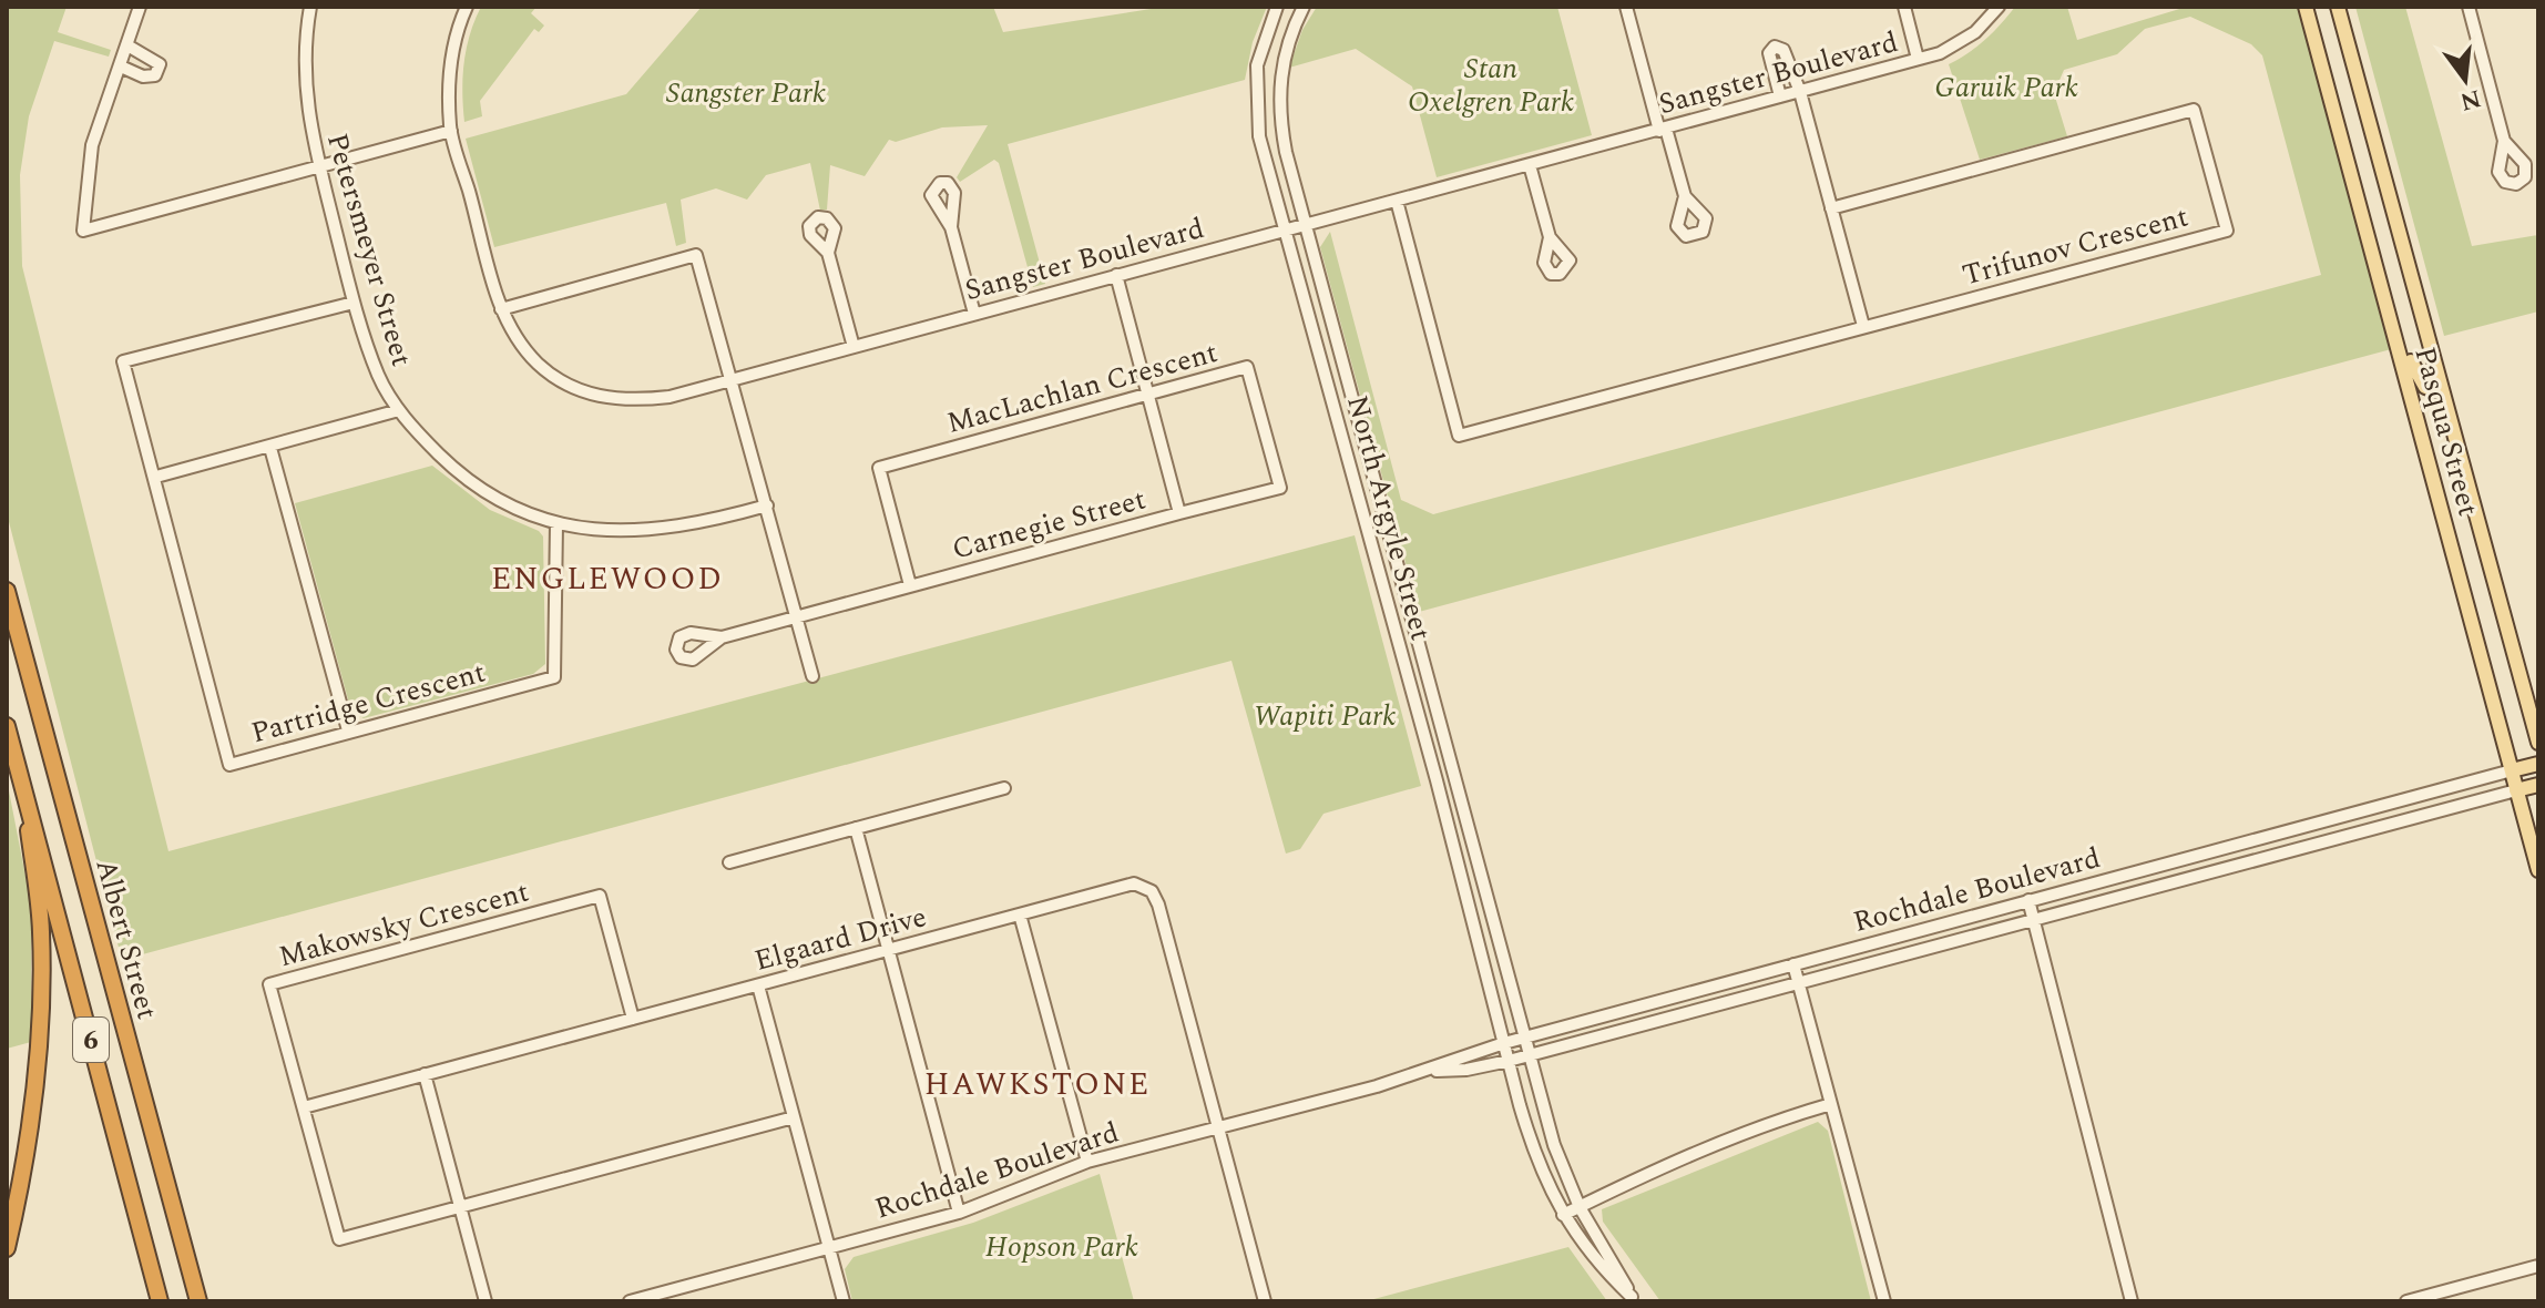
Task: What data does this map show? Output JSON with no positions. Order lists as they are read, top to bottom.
{
  "streets": {
    "highway": ["Albert Street", "6"],
    "main road": ["Pasqua Street", "Rochdale Boulevard"],
    "street": [
      "Sangster Boulevard",
      "Trifunov Crescent",
      "Petersmeyer Street",
      "MacLachlan Crescent",
      "North Argyle Street",
      "Carnegie Street",
      "Partridge Crescent",
      "Makowsky Crescent",
      "Elgaard Drive"
    ]
  },
  "crossings": [
    ["Sangster Boulevard", "Trifunov Crescent"],
    ["Sangster Boulevard", "North Argyle Street"],
    ["Sangster Boulevard", "Carnegie Street"],
    ["Petersmeyer Street", "Partridge Crescent"],
    ["MacLachlan Crescent", "Carnegie Street"],
    ["Pasqua Street", "Rochdale Boulevard"],
    ["North Argyle Street", "Rochdale Boulevard"],
    ["Rochdale Boulevard", "Elgaard Drive"],
    ["Makowsky Crescent", "Elgaard Drive"]
  ],
  "districts": ["ENGLEWOOD", "HAWKSTONE"],
  "parks": [
    "Stan Oxelgren Park",
    "Garuik Park",
    "Sangster Park",
    "Wapiti Park",
    "Hopson Park"
  ],
  "north": "bottom"
}
